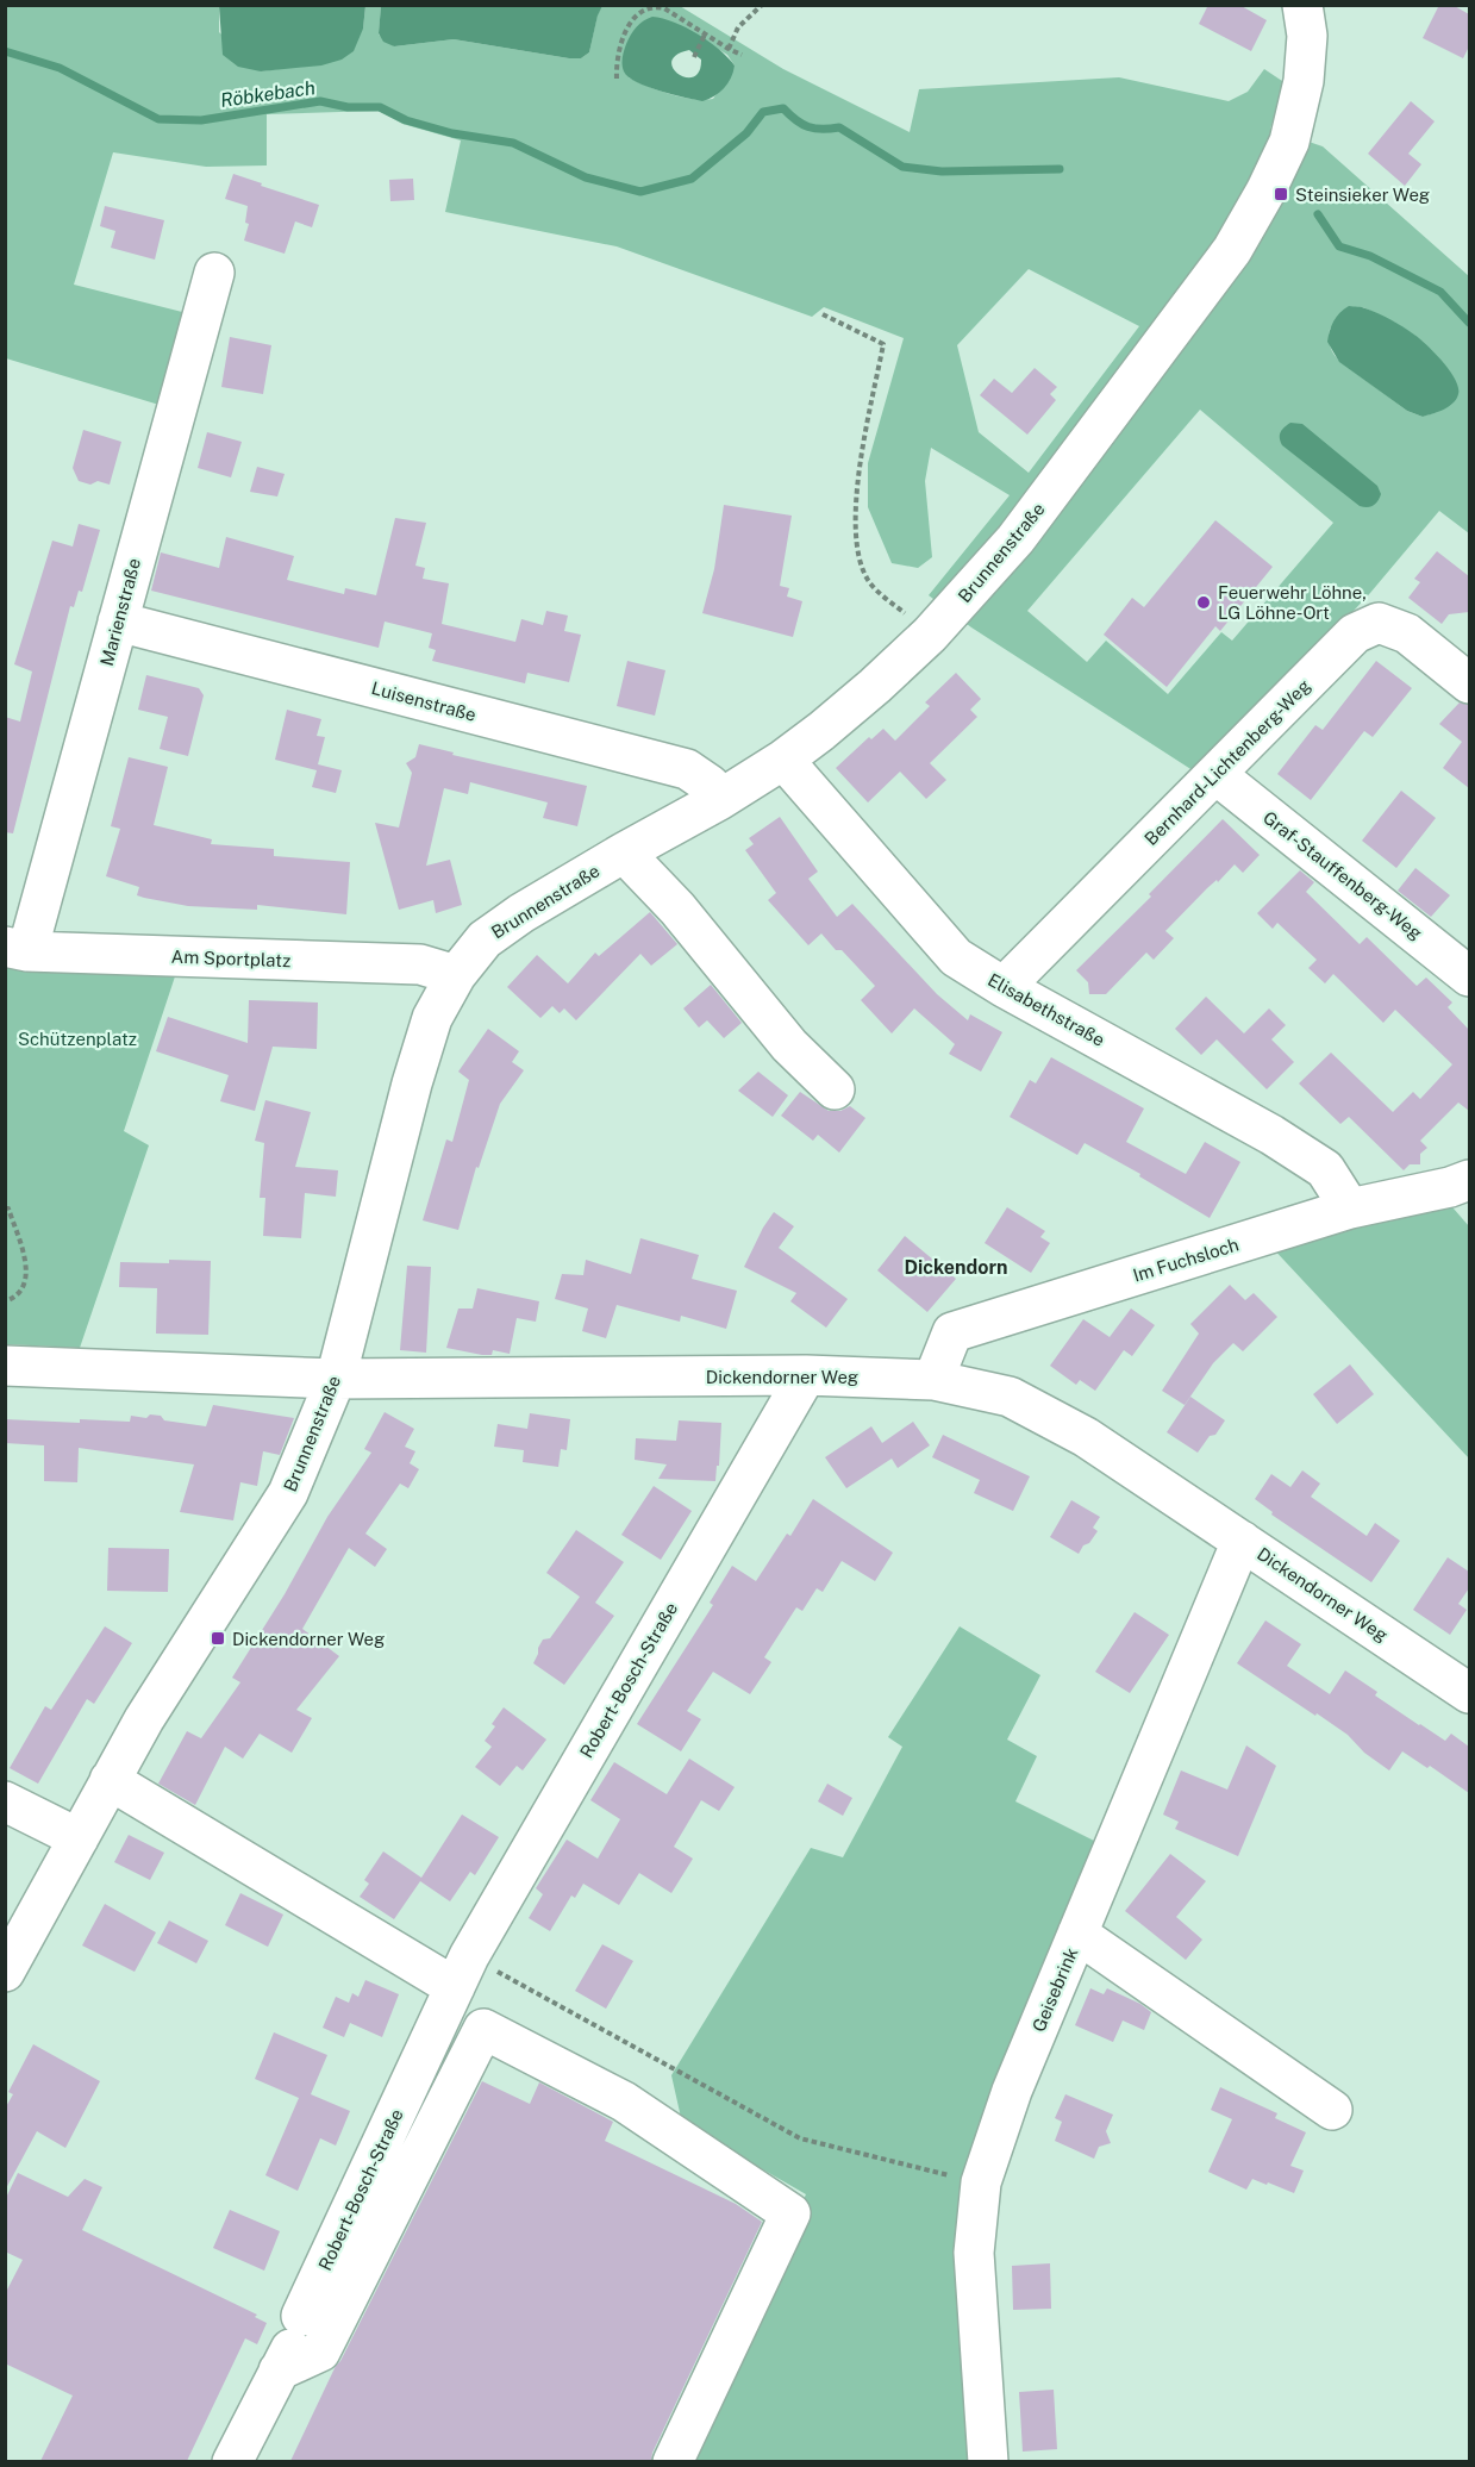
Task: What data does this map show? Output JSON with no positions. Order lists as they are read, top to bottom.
{
  "streets": {
    "street": [
      "Brunnenstraße",
      "Marienstraße",
      "Luisenstraße",
      "Bernhard-Lichtenberg-Weg",
      "Graf-Stauffenberg-Weg",
      "Am Sportplatz",
      "Elisabethstraße",
      "Im Fuchsloch",
      "Dickendorner Weg",
      "Robert-Bosch-Straße",
      "Geisebrink"
    ]
  },
  "crossings": [
    ["Brunnenstraße", "Luisenstraße"],
    ["Brunnenstraße", "Am Sportplatz"],
    ["Brunnenstraße", "Elisabethstraße"],
    ["Brunnenstraße", "Dickendorner Weg"],
    ["Marienstraße", "Luisenstraße"],
    ["Marienstraße", "Am Sportplatz"],
    ["Bernhard-Lichtenberg-Weg", "Graf-Stauffenberg-Weg"],
    ["Bernhard-Lichtenberg-Weg", "Elisabethstraße"],
    ["Elisabethstraße", "Im Fuchsloch"],
    ["Im Fuchsloch", "Dickendorner Weg"],
    ["Dickendorner Weg", "Robert-Bosch-Straße"],
    ["Dickendorner Weg", "Geisebrink"]
  ],
  "districts": ["Dickendorn"],
  "water": ["Röbkebach"],
  "parks": ["Schützenplatz"],
  "places": {
    "transit": ["Steinsieker Weg", "Dickendorner Weg"],
    "other": ["Feuerwehr Löhne, LG Löhne-Ort"]
  }
}
